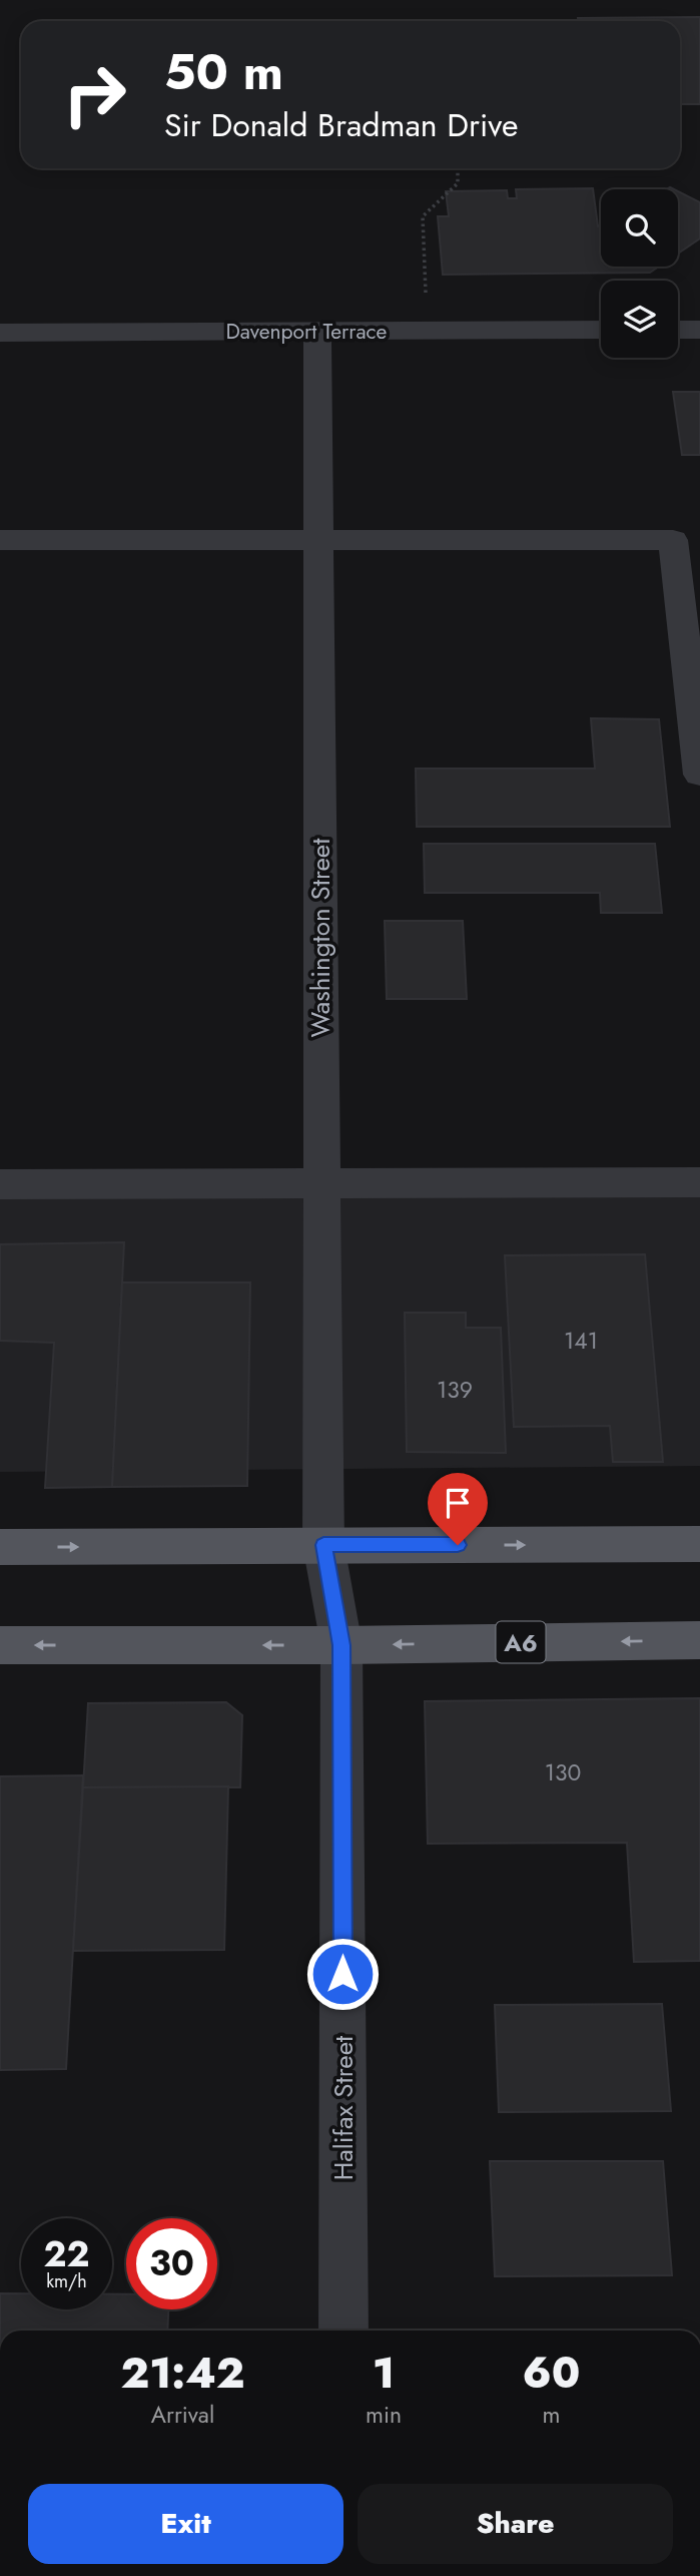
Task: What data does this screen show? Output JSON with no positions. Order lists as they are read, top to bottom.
{
  "streets": {
    "main road": ["A6"],
    "street": ["Davenport Terrace", "Washington Street", "Halifax Street"]
  },
  "crossings": [
    ["Davenport Terrace", "Washington Street"],
    ["Washington Street", "Halifax Street"],
    ["A6", "Halifax Street"]
  ],
  "house_numbers": ["141", "139", "130"],
  "page": {
    "turn": ["50 m", "Sir Donald Bradman Drive"],
    "speed": "22 km/h",
    "limit": "30",
    "eta": [
      "21:42",
      "Arrival",
      "1",
      "min",
      "60",
      "m"
    ],
    "buttons": ["Exit", "Share"]
  }
}
